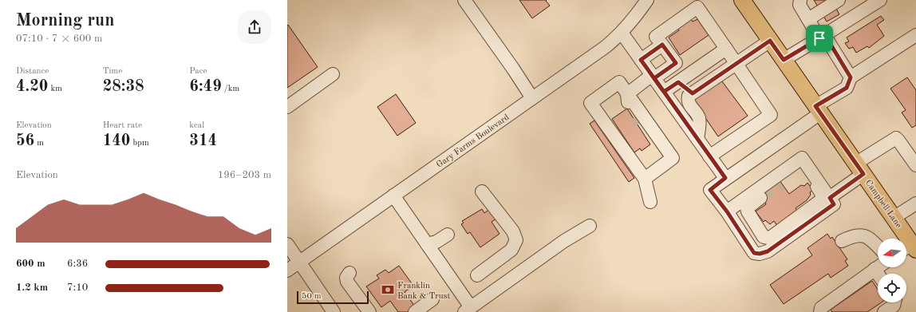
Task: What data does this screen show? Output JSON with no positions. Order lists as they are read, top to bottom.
{
  "streets": {
    "main road": ["Campbell Lane"],
    "street": ["Gary Farms Boulevard"]
  },
  "places": {
    "bank": ["Franklin Bank & Trust"]
  },
  "scale_bar": "50 m",
  "north": "left",
  "page": {
    "heading": ["Morning run", "07:10 · 7 × 600 m"],
    "stats": [
      ["Distance", "4.20 km"],
      ["Time", "28:38"],
      ["Pace", "6:49 /km"],
      ["Elevation", "56 m"],
      ["Heart rate", "140 bpm"],
      ["kcal", "314"]
    ],
    "chart": ["Elevation", "196–203 m"],
    "list": [
      {
        "name": "600 m",
        "note": "6:36"
      },
      {
        "name": "1.2 km",
        "note": "7:10"
      }
    ],
    "scale": "50 m"
  }
}
